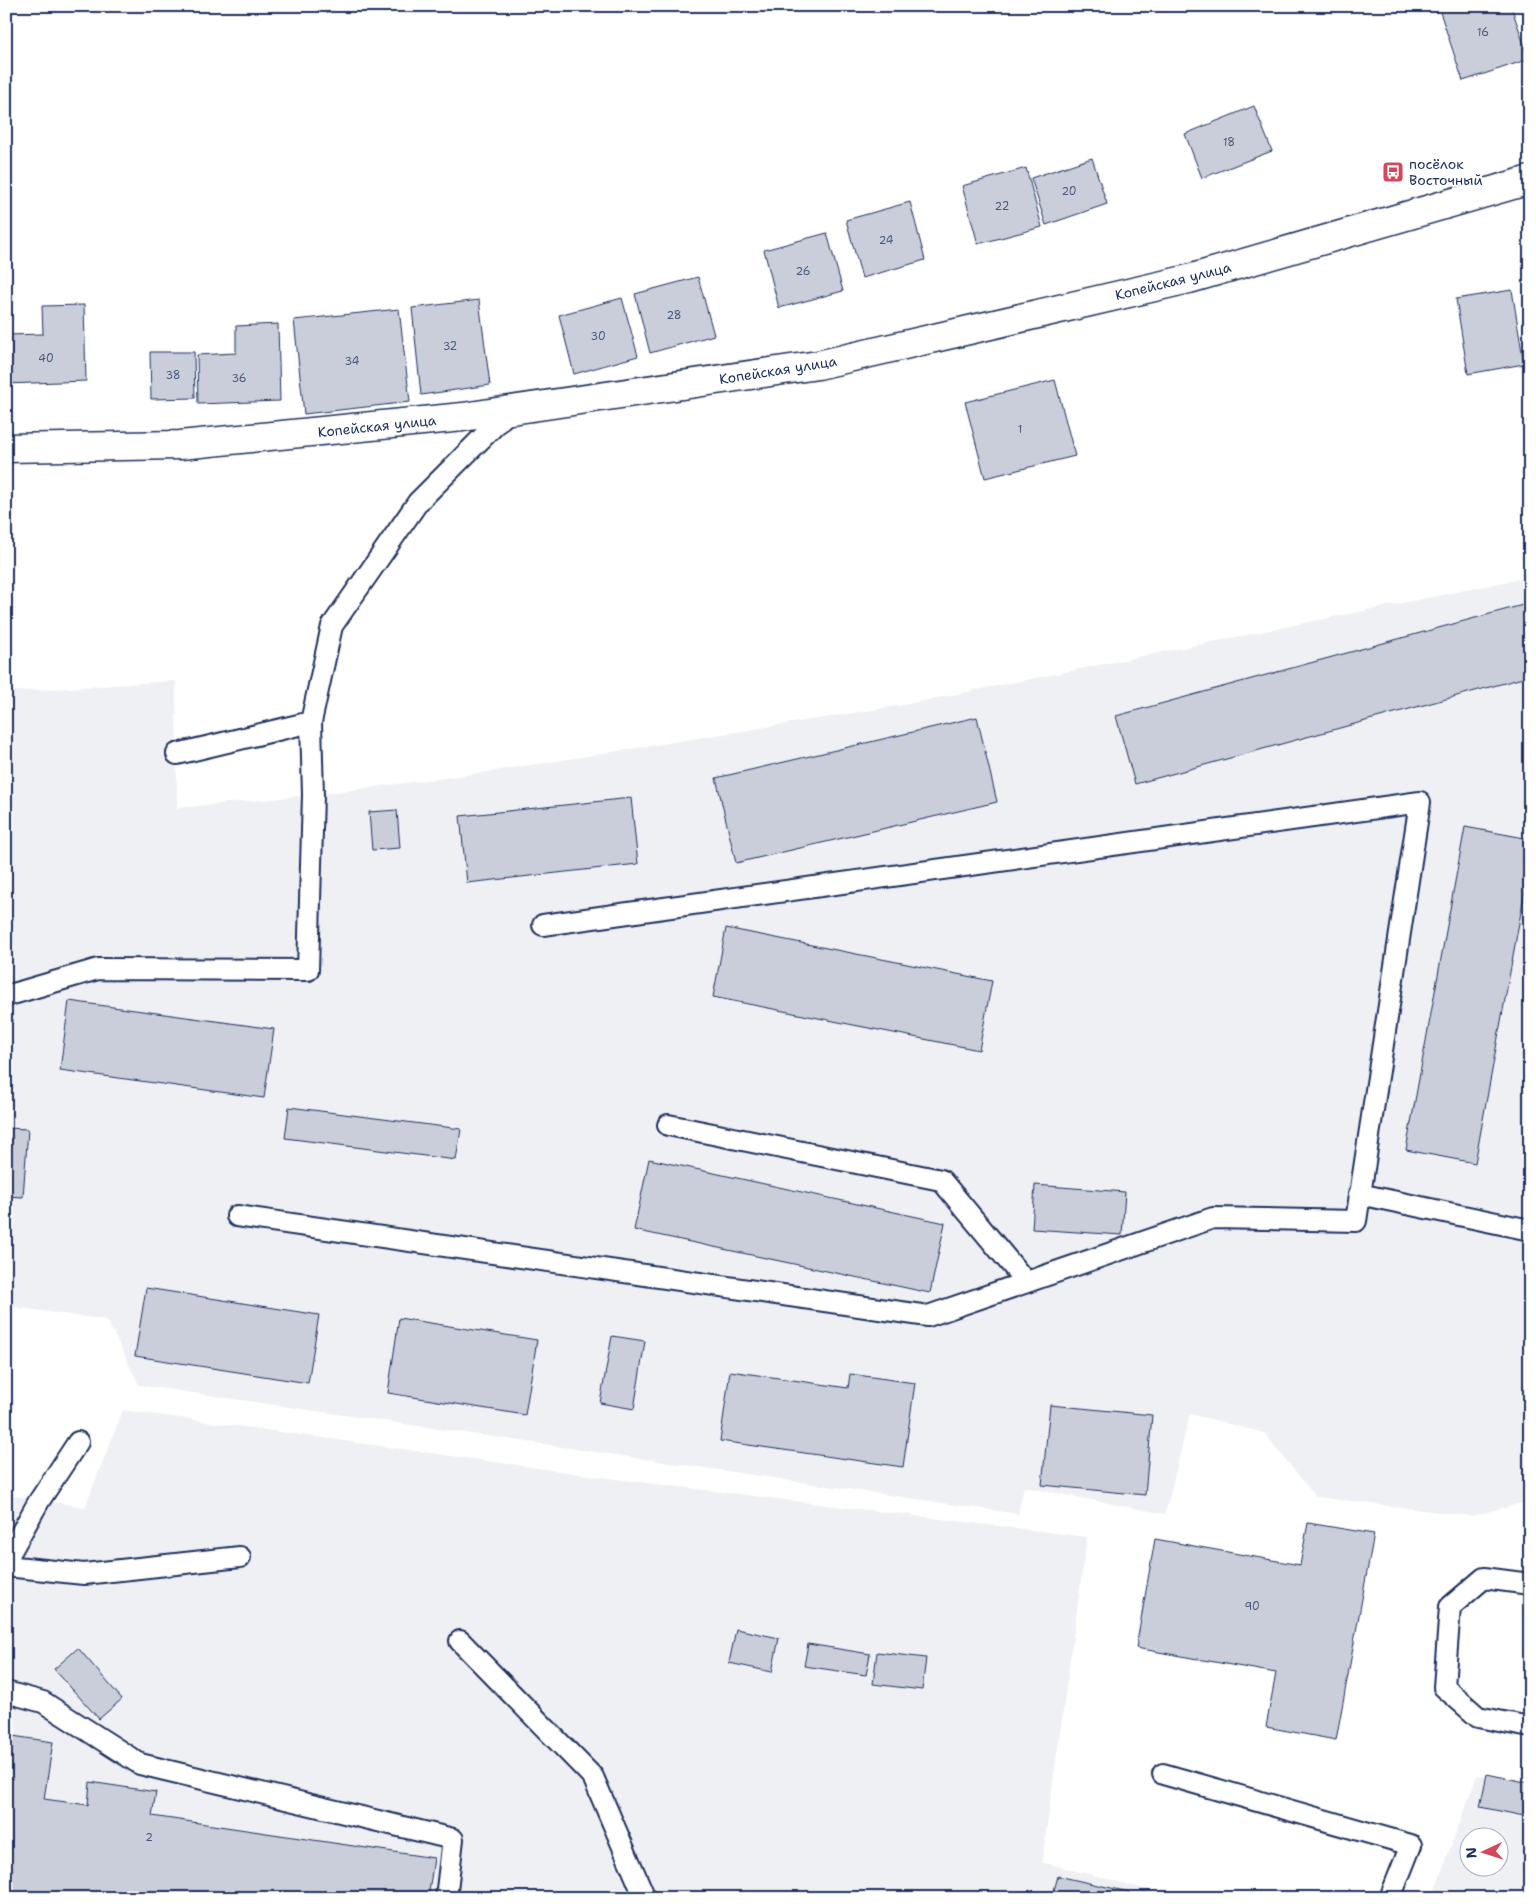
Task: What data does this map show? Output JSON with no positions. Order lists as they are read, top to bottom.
{
  "streets": {
    "street": ["Копейская улица"]
  },
  "places": {
    "bus stop": ["посёлок Восточный"]
  },
  "house_numbers": [
    "16",
    "18",
    "20",
    "22",
    "24",
    "26",
    "28",
    "30",
    "32",
    "40",
    "34",
    "38",
    "36",
    "1",
    "90",
    "2"
  ],
  "north": "left"
}
